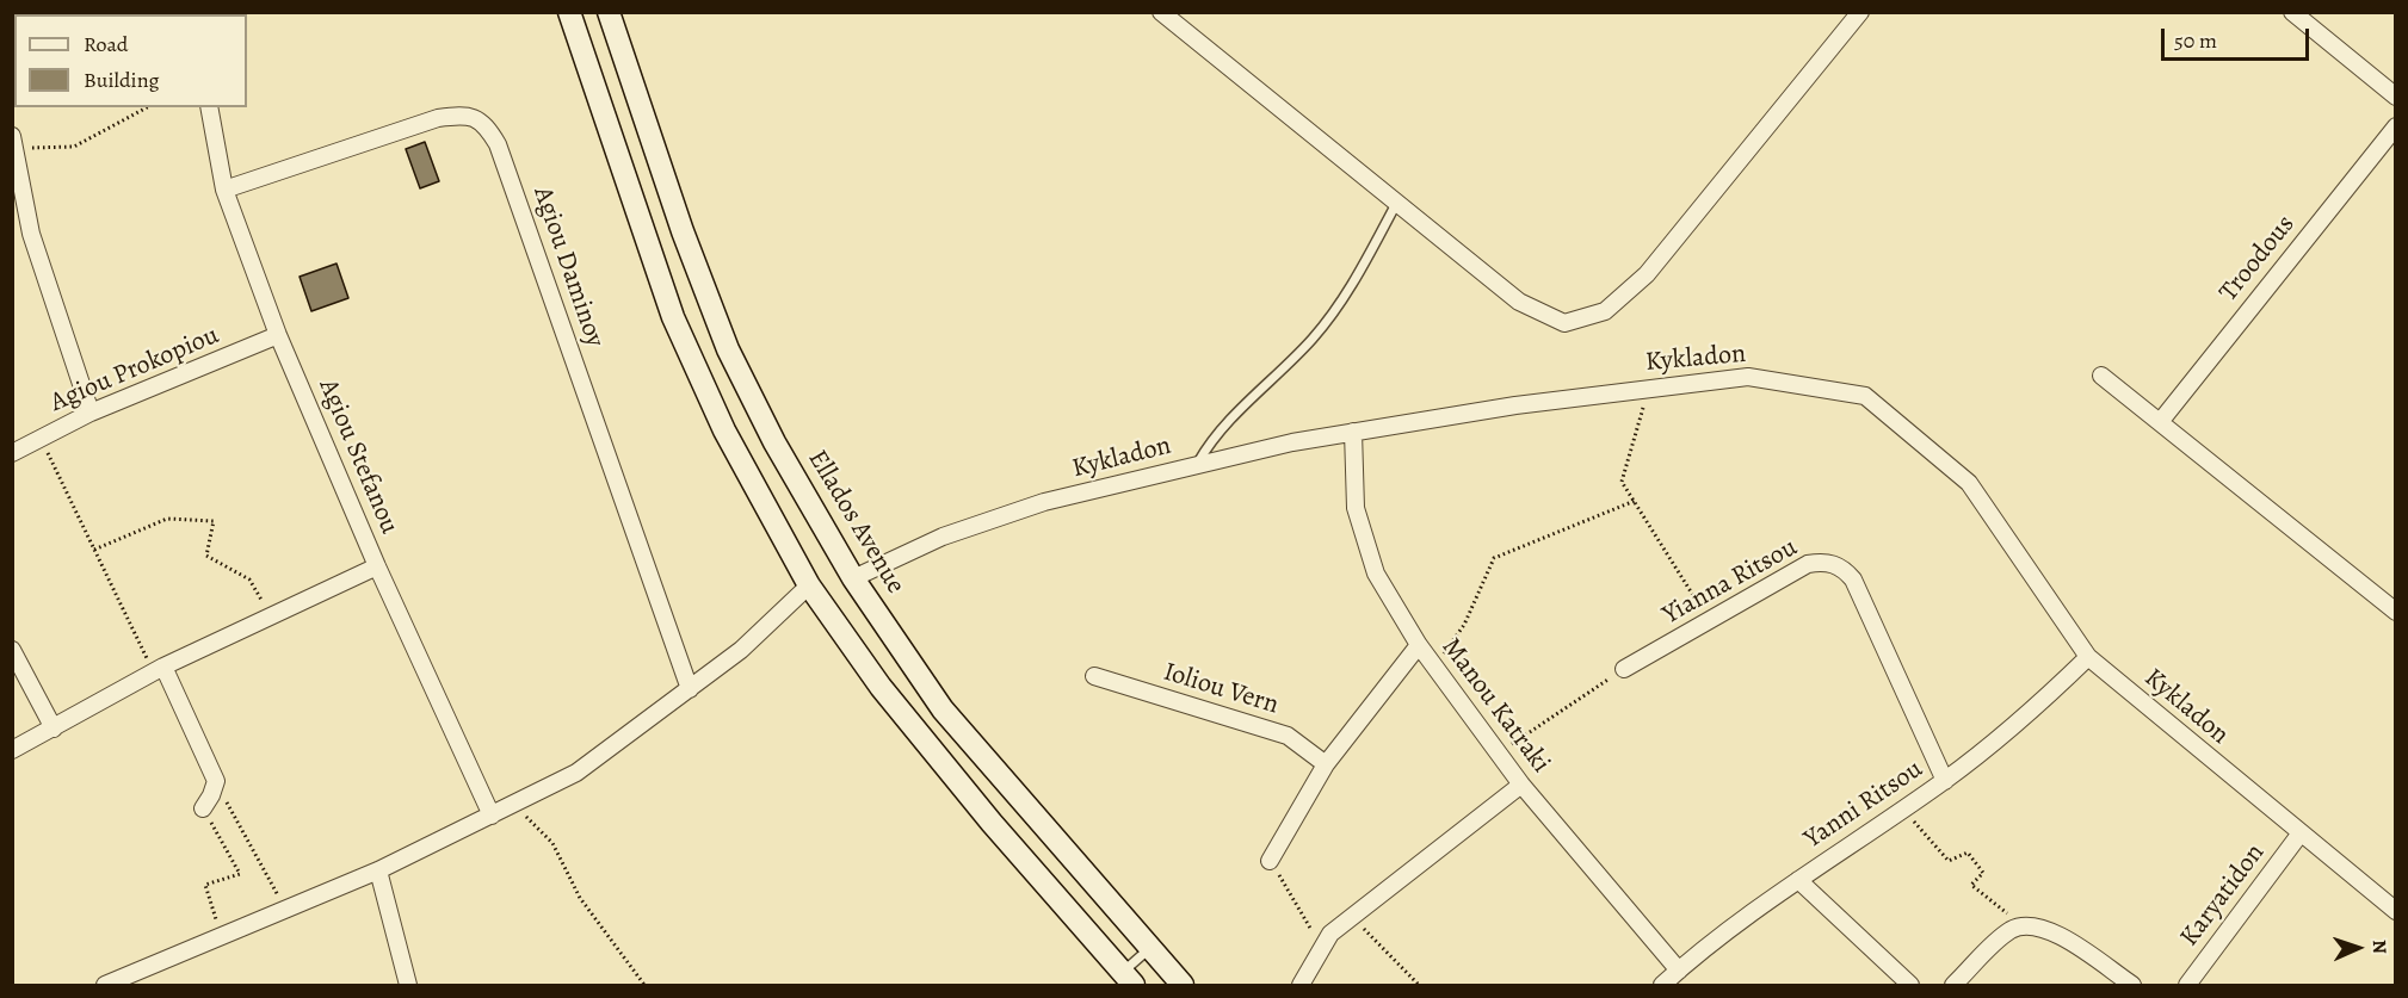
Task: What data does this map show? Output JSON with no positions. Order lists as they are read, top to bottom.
{
  "streets": {
    "main road": ["Ellados Avenue"],
    "street": [
      "Troodous",
      "Agiou Daminoy",
      "Kykladon",
      "Agiou Prokopiou",
      "Agiou Stefanou",
      "Yianna Ritsou",
      "Ioliou Vern",
      "Manou Katraki",
      "Yanni Ritsou",
      "Karyatidon"
    ]
  },
  "crossings": [
    ["Agiou Daminoy", "Agiou Stefanou"],
    ["Kykladon", "Ellados Avenue"],
    ["Kykladon", "Manou Katraki"],
    ["Kykladon", "Yanni Ritsou"],
    ["Kykladon", "Karyatidon"],
    ["Agiou Prokopiou", "Agiou Stefanou"],
    ["Yianna Ritsou", "Yanni Ritsou"],
    ["Manou Katraki", "Yanni Ritsou"]
  ],
  "legend": ["Road", "Building"],
  "scale_bar": "50 m",
  "north": "right"
}
